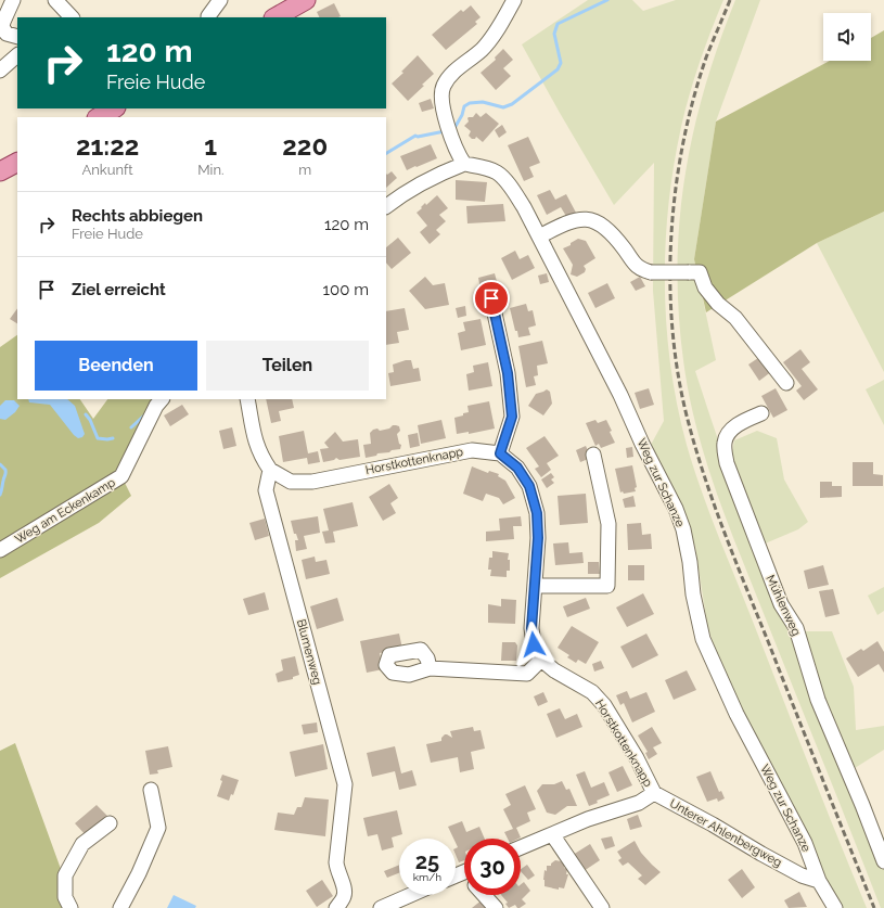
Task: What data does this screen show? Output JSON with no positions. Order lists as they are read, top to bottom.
{
  "streets": {
    "street": [
      "Horstkottenknapp",
      "Weg zur Schanze",
      "Weg am Eckenkamp",
      "Mühlenweg",
      "Blumenweg",
      "Unterer Ahlenbergweg"
    ]
  },
  "crossings": [
    ["Horstkottenknapp", "Blumenweg"],
    ["Horstkottenknapp", "Unterer Ahlenbergweg"],
    ["Weg zur Schanze", "Unterer Ahlenbergweg"]
  ],
  "page": {
    "turn": ["120 m", "Freie Hude"],
    "eta": [
      "21:22",
      "Ankunft",
      "1",
      "Min.",
      "220",
      "m"
    ],
    "list": [
      {
        "name": "Rechts abbiegen",
        "note": "Freie Hude",
        "value": "120 m"
      },
      {
        "name": "Ziel erreicht",
        "value": "100 m"
      }
    ],
    "buttons": ["Beenden", "Teilen"],
    "speed": "25 km/h",
    "limit": "30"
  }
}
